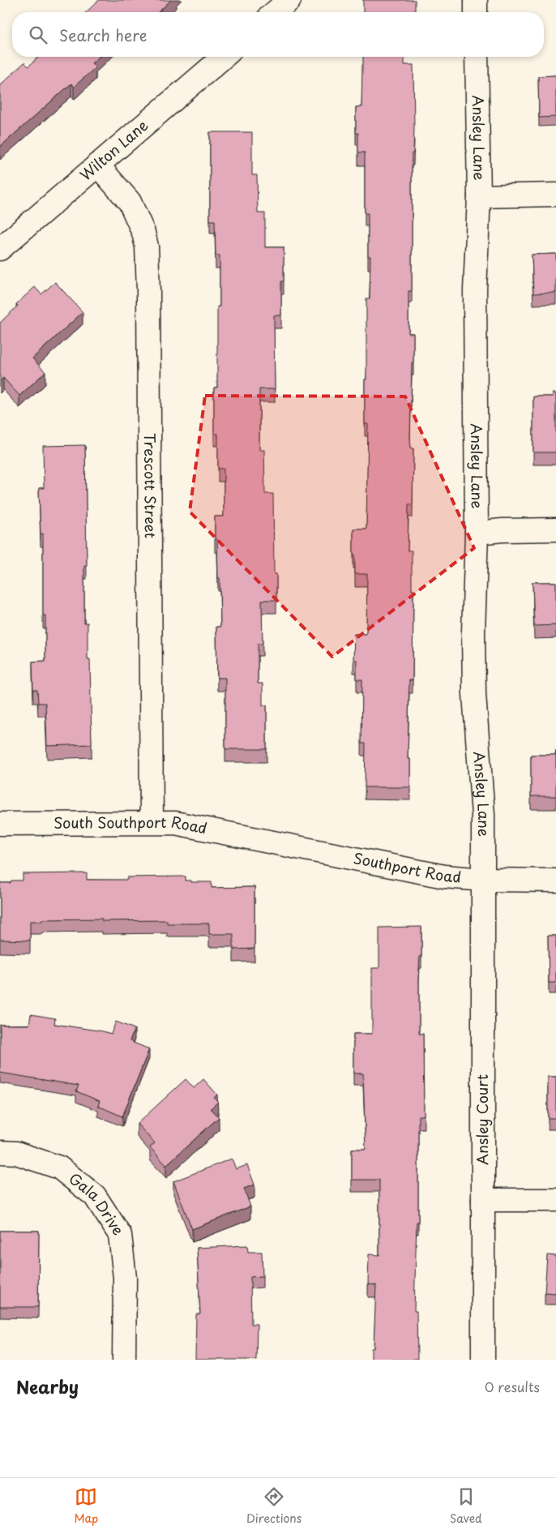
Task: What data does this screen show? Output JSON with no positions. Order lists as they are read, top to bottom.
{
  "streets": {
    "street": [
      "Ansley Lane",
      "Wilton Lane",
      "Trescott Street",
      "South Southport Road",
      "Southport Road",
      "Ansley Court",
      "Gala Drive"
    ]
  },
  "crossings": [
    ["Ansley Lane", "Southport Road"],
    ["Ansley Lane", "Ansley Court"],
    ["Wilton Lane", "Trescott Street"],
    ["Trescott Street", "South Southport Road"],
    ["South Southport Road", "Southport Road"],
    ["Southport Road", "Ansley Court"]
  ],
  "page": {
    "search": "Search here",
    "heading": ["Nearby", "0 results"],
    "nav": ["Map", "Directions", "Saved"]
  }
}
